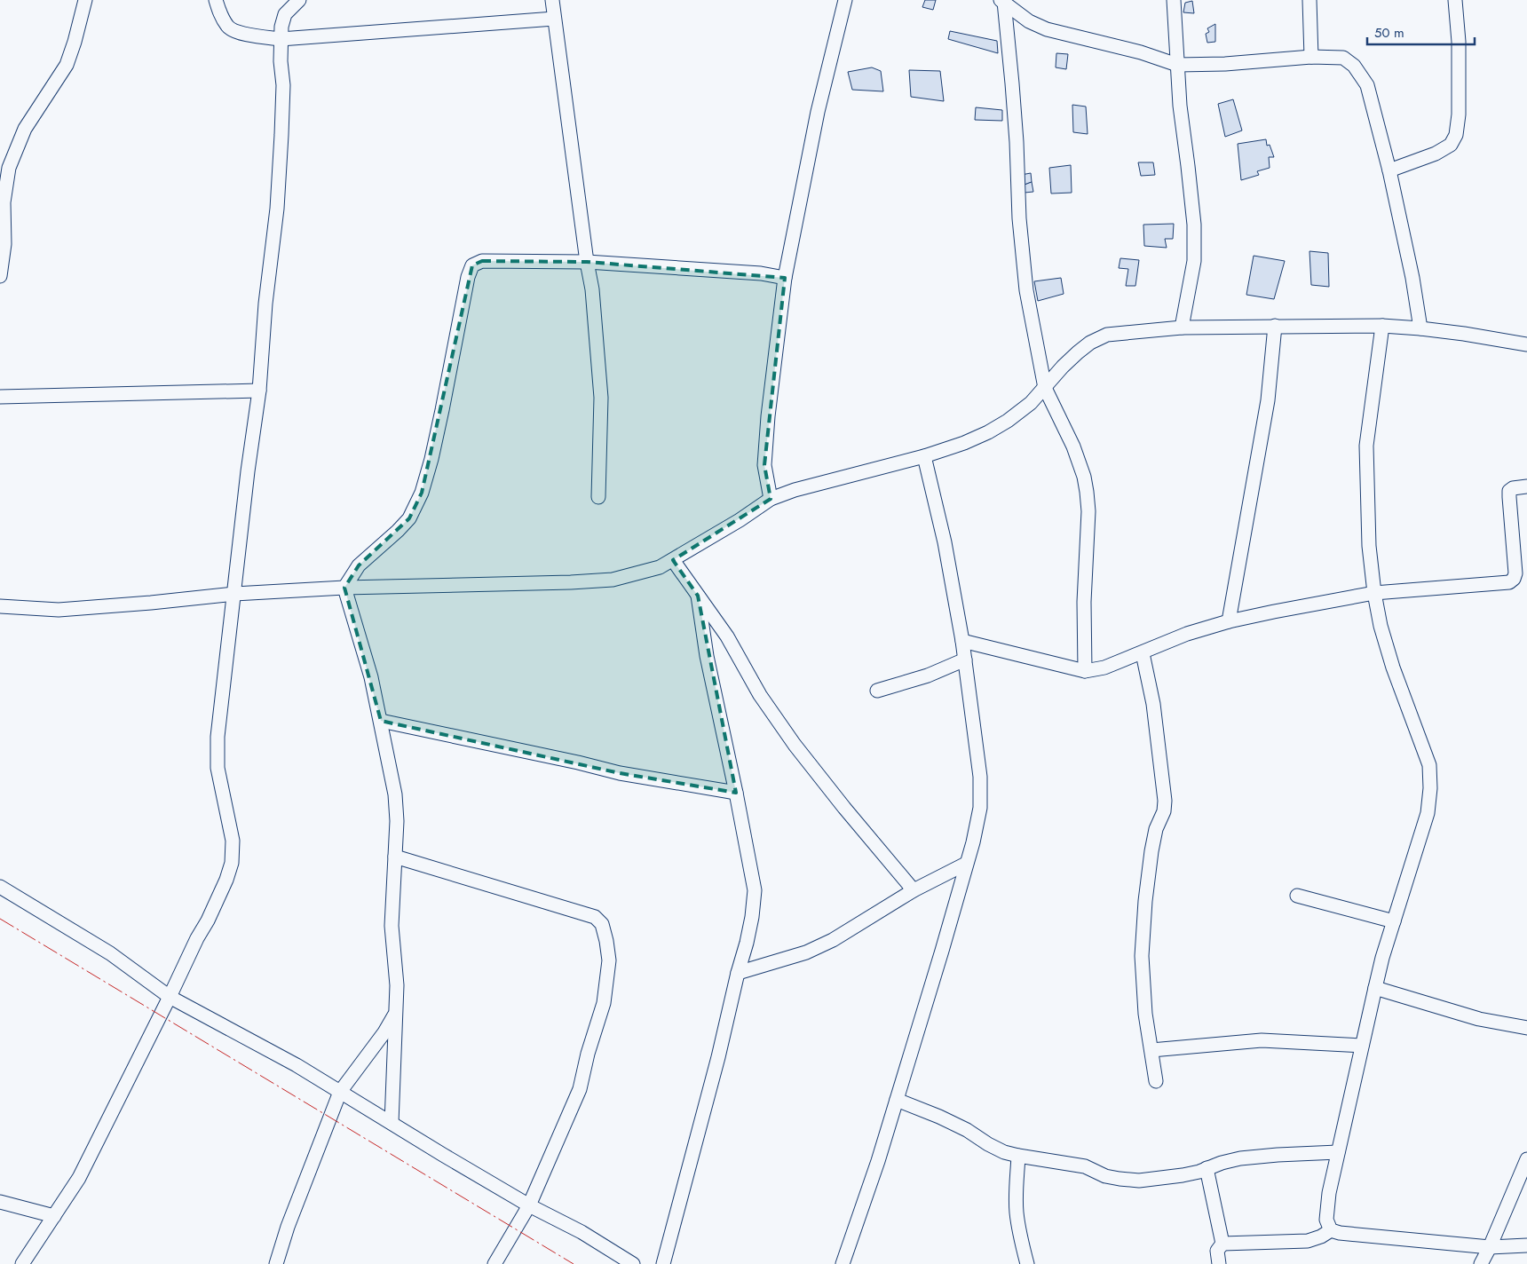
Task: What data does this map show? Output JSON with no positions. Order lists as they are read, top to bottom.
{
  "scale_bar": "50 m"
}
